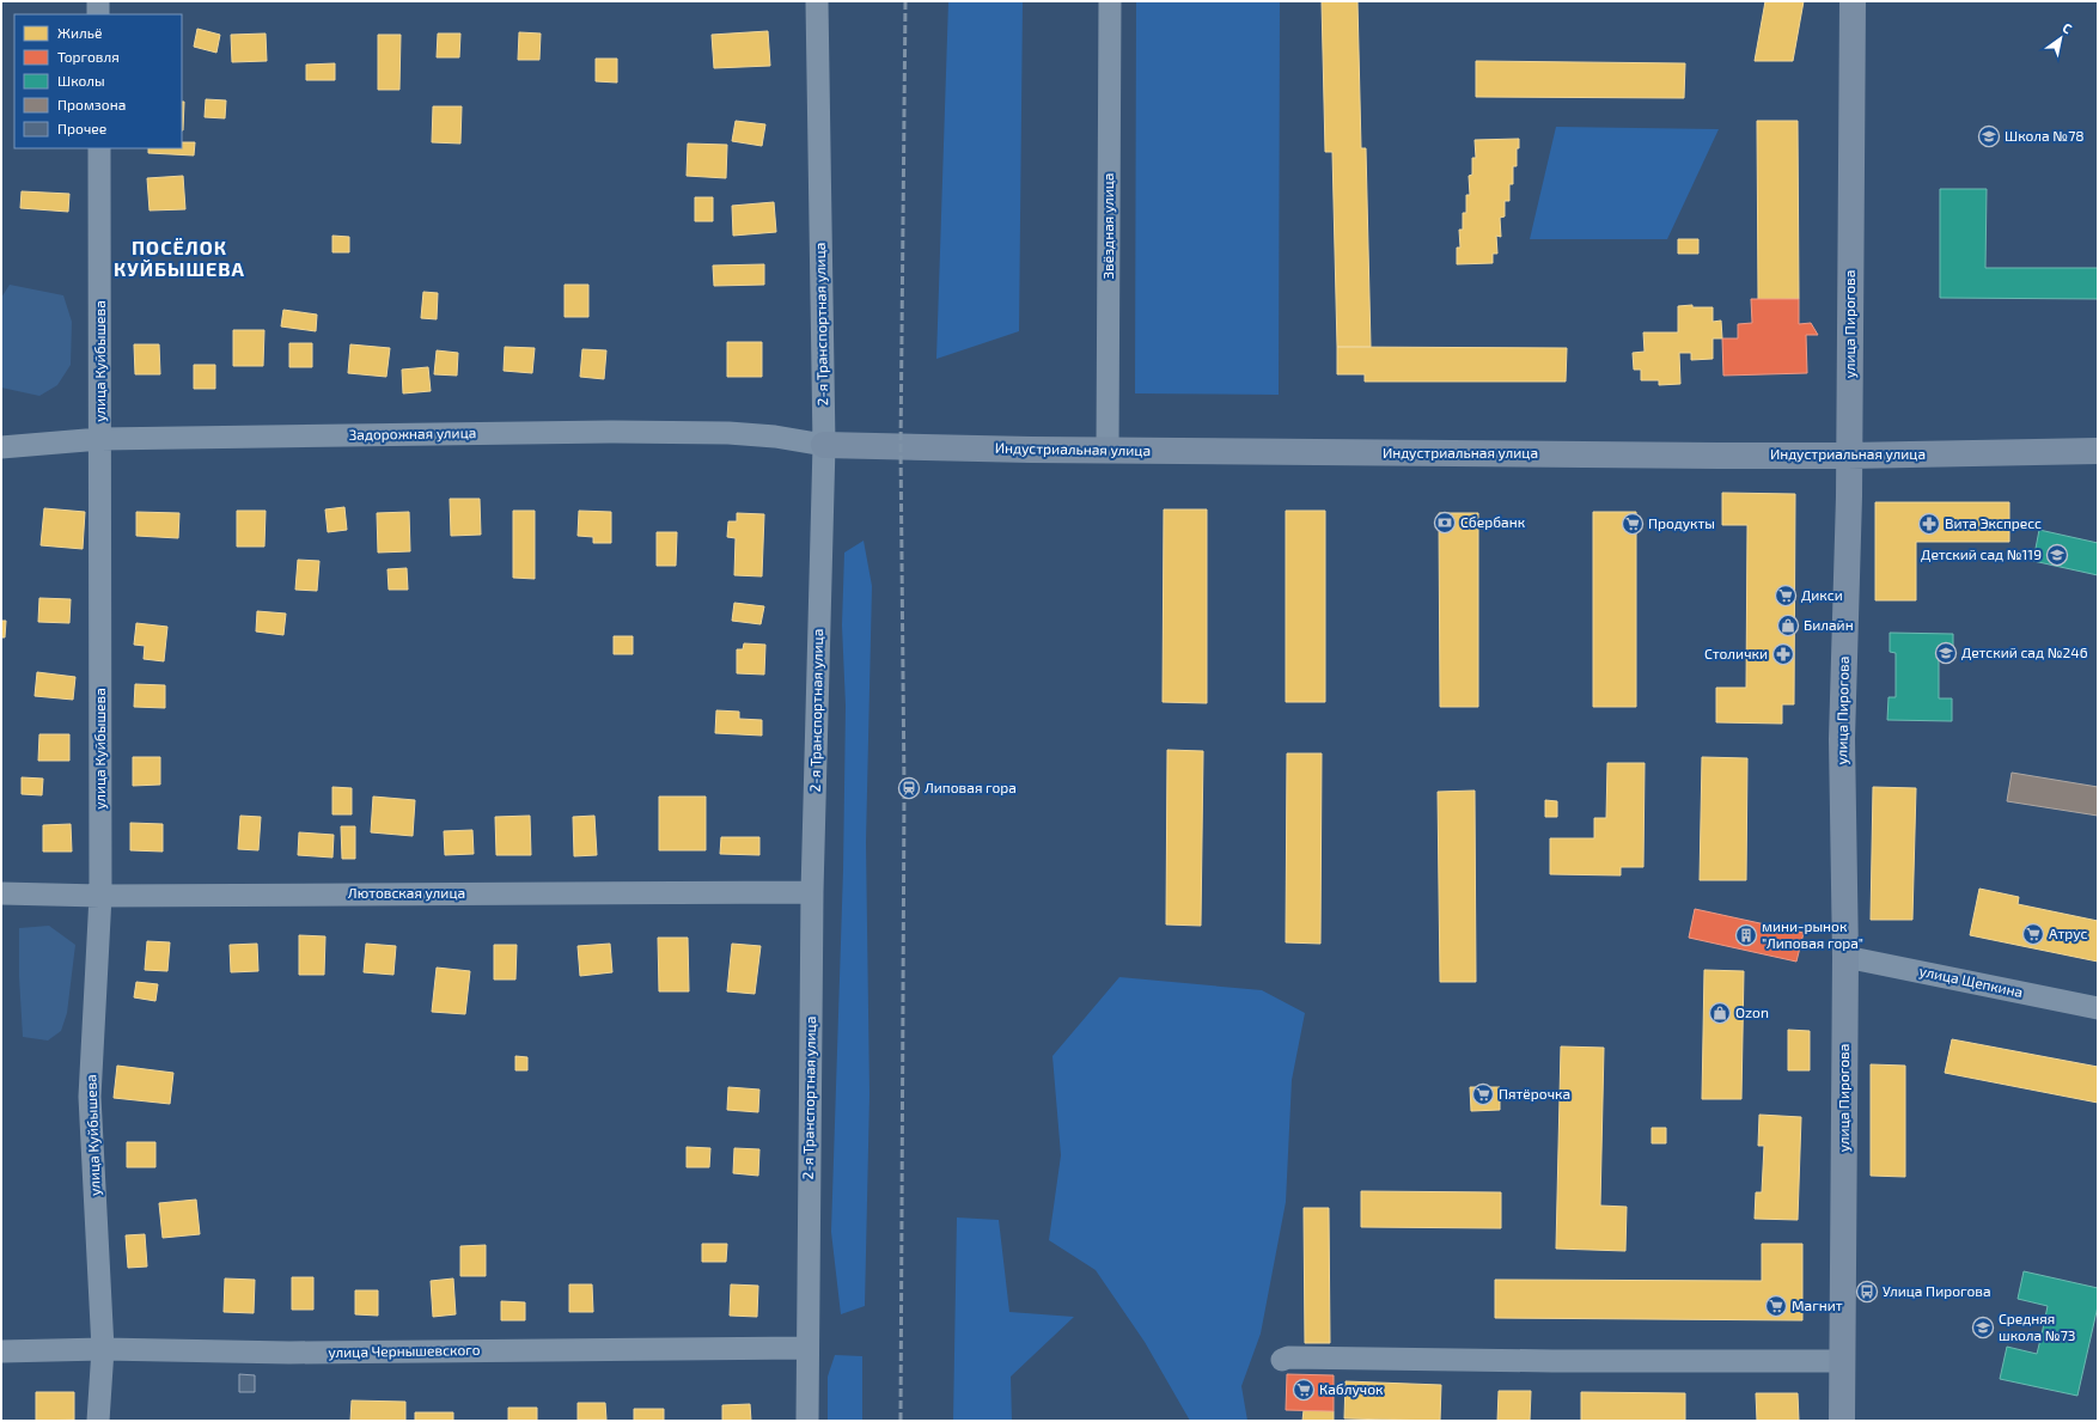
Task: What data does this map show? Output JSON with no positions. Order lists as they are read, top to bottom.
{
  "streets": {
    "street": [
      "Звёздная улица",
      "2-я Транспортная улица",
      "улица Пирогова",
      "улица Куйбышева",
      "Задорожная улица",
      "Индустриальная улица",
      "Лютовская улица",
      "улица Щепкина",
      "улица Чернышевского"
    ]
  },
  "crossings": [
    ["Звёздная улица", "Индустриальная улица"],
    ["2-я Транспортная улица", "Задорожная улица"],
    ["2-я Транспортная улица", "Индустриальная улица"],
    ["2-я Транспортная улица", "Лютовская улица"],
    ["2-я Транспортная улица", "улица Чернышевского"],
    ["улица Пирогова", "Индустриальная улица"],
    ["улица Пирогова", "улица Щепкина"],
    ["улица Куйбышева", "Задорожная улица"],
    ["улица Куйбышева", "Лютовская улица"],
    ["улица Куйбышева", "улица Чернышевского"],
    ["Задорожная улица", "Индустриальная улица"]
  ],
  "districts": ["ПОСЁЛОК КУЙБЫШЕВА"],
  "places": {
    "school or university": [
      "Школа №78",
      "Детский сад №119",
      "Детский сад №246",
      "Средняя школа №73"
    ],
    "bank": ["Сбербанк"],
    "supermarket": [
      "Продукты",
      "Дикси",
      "Атрус",
      "Пятёрочка",
      "Магнит",
      "Каблучок"
    ],
    "pharmacy": ["Вита Экспресс", "Столички"],
    "shop": ["Билайн", "Ozon"],
    "station": ["Липовая гора"],
    "building": ["мини-рынок \"Липовая гора\""],
    "bus stop": ["Улица Пирогова"]
  },
  "legend": [
    "Жильё",
    "Торговля",
    "Школы",
    "Промзона",
    "Прочее"
  ],
  "north": "top right"
}
